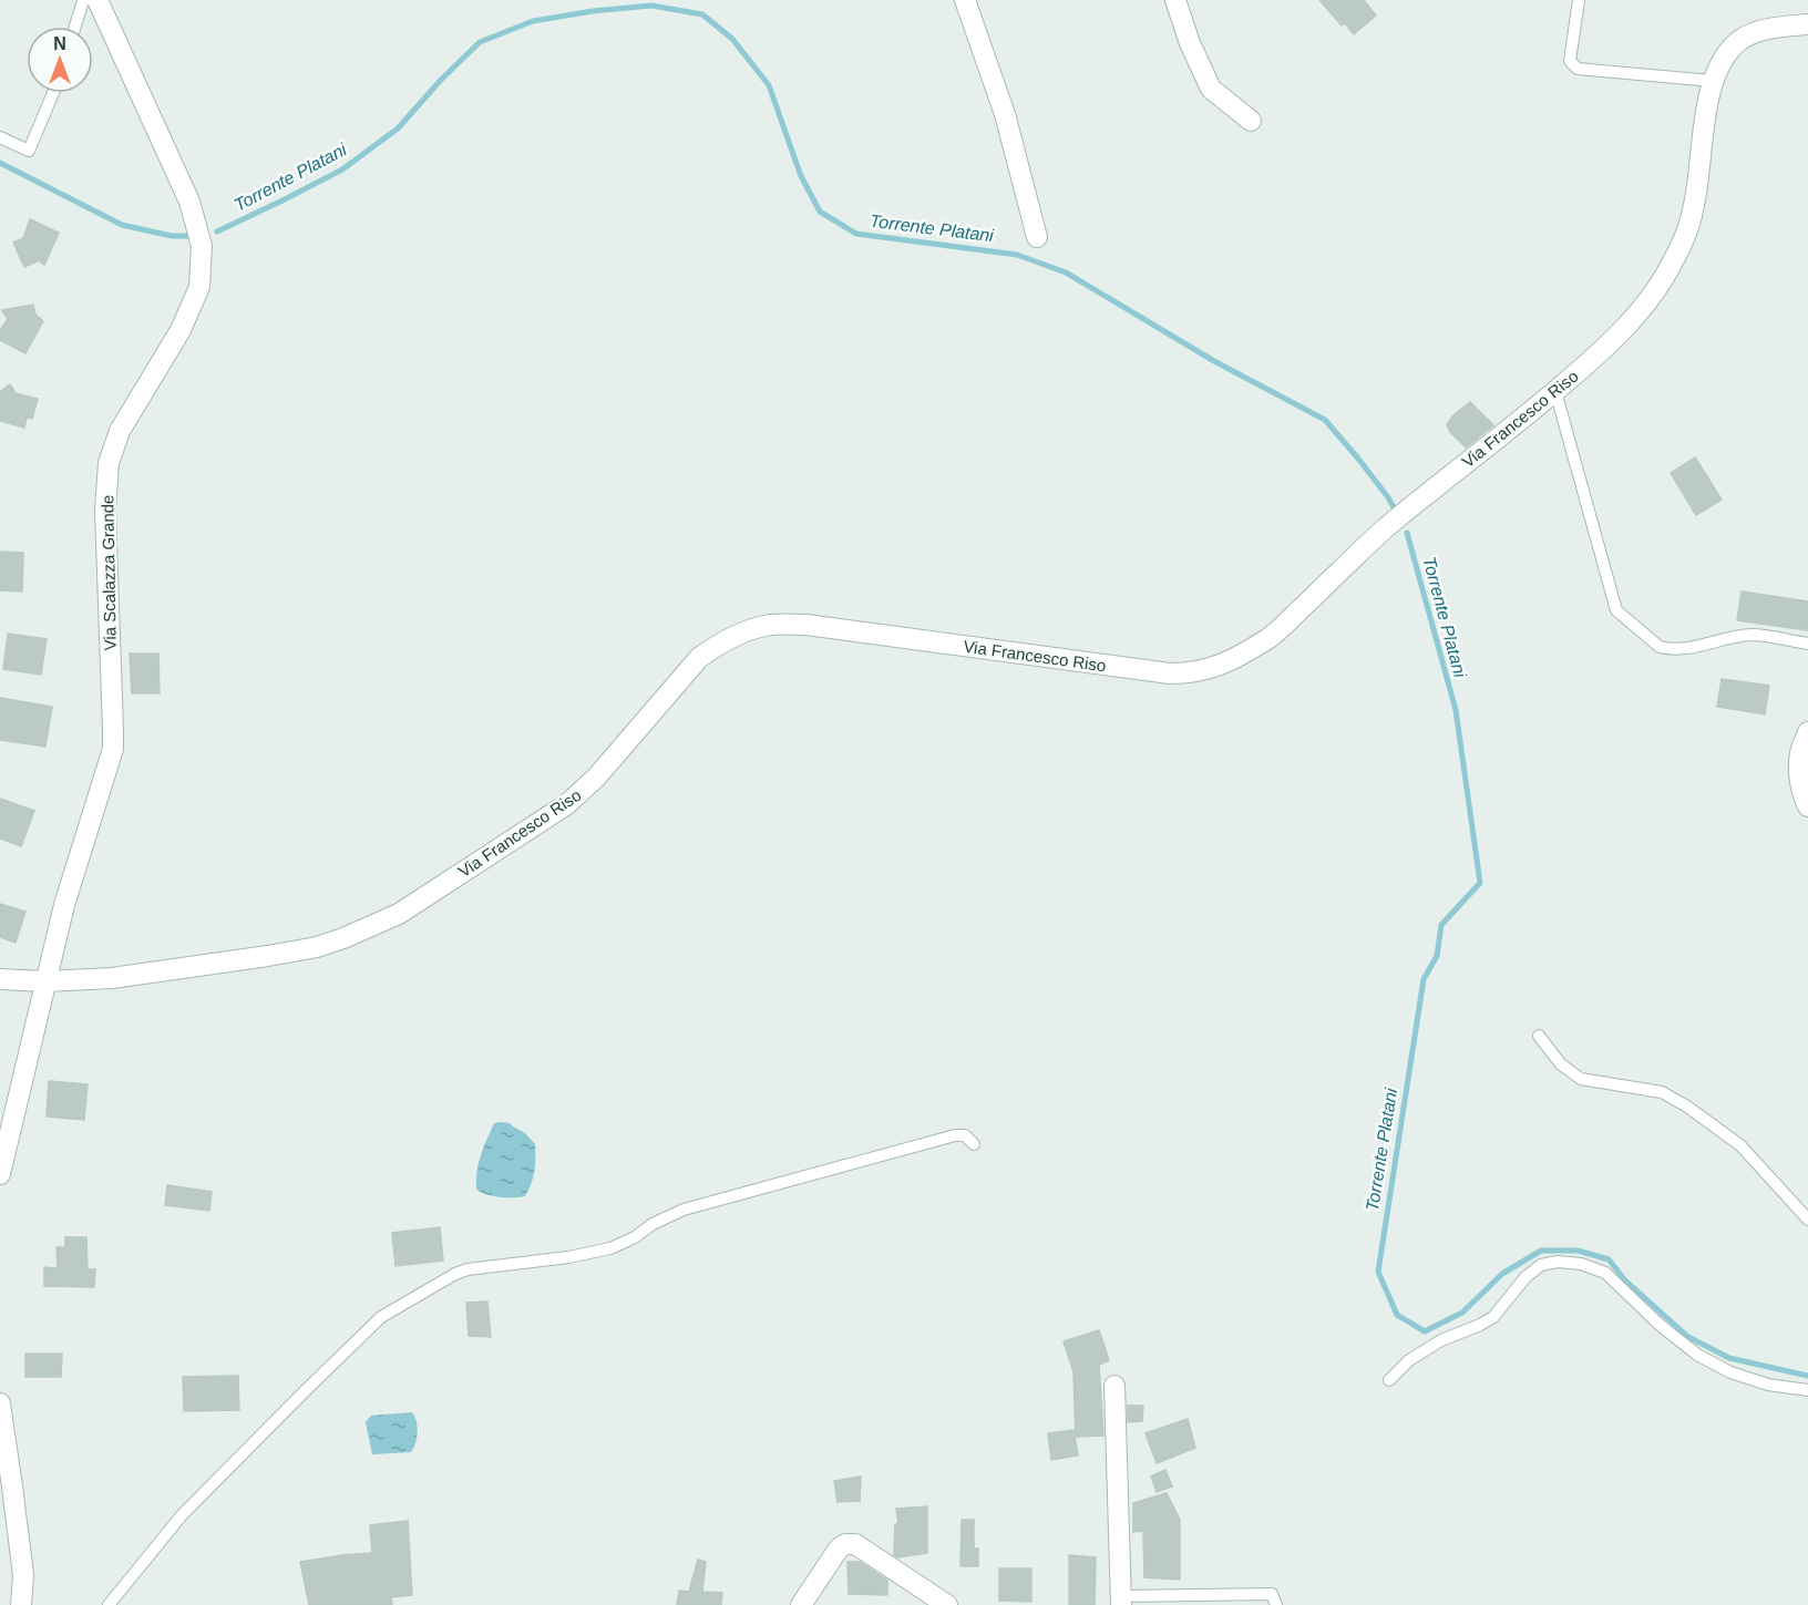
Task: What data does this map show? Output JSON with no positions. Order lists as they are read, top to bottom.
{
  "streets": {
    "street": ["Via Francesco Riso", "Via Scalazza Grande"]
  },
  "crossings": [
    ["Via Francesco Riso", "Via Scalazza Grande"]
  ],
  "water": ["Torrente Platani"],
  "north": "top"
}
